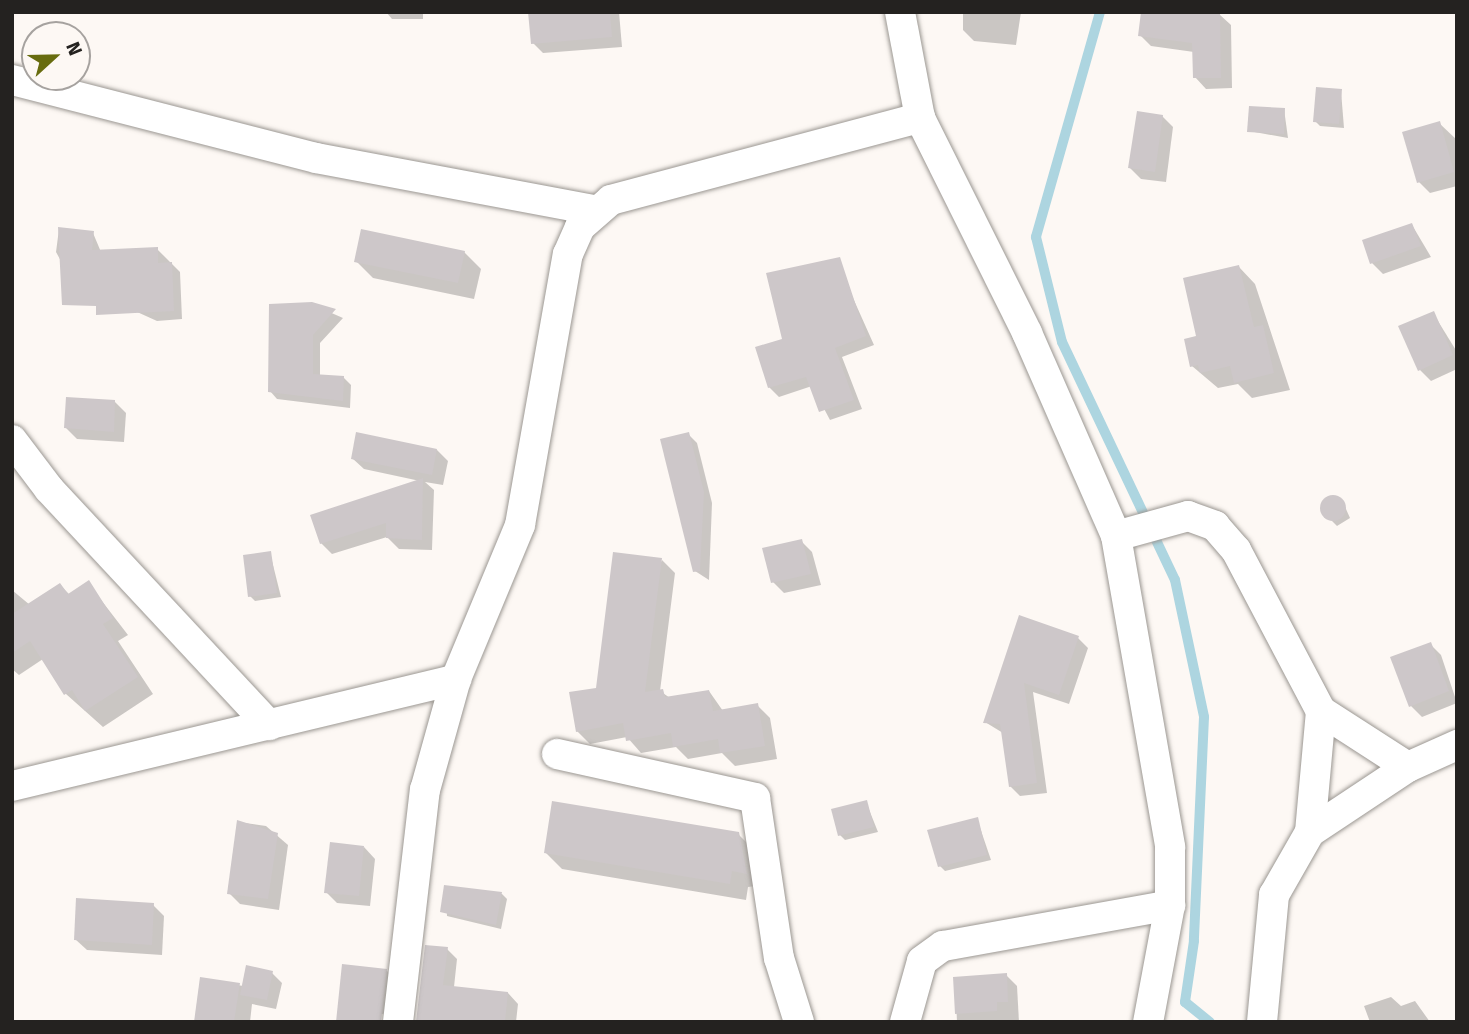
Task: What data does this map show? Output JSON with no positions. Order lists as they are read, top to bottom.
{
  "north": "right"
}
